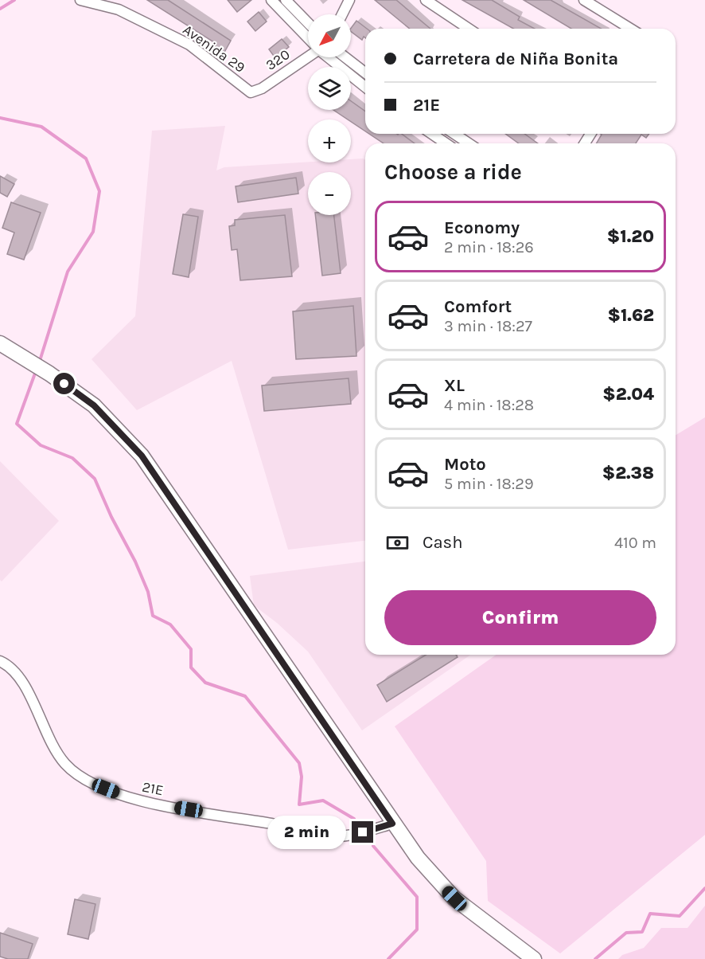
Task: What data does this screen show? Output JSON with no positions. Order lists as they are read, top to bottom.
{
  "streets": {
    "street": ["Avenida 29", "320", "21E"]
  },
  "crossings": [
    ["Avenida 29", "320"]
  ],
  "north": "bottom left",
  "page": {
    "map_buttons": ["+", "−"],
    "banner": ["Carretera de Niña Bonita", "21E"],
    "heading": "Choose a ride",
    "list": [
      {
        "name": "Economy",
        "note": "2 min · 18:26",
        "value": "$1.20"
      },
      {
        "name": "Comfort",
        "note": "3 min · 18:27",
        "value": "$1.62"
      },
      {
        "name": "XL",
        "note": "4 min · 18:28",
        "value": "$2.04"
      },
      {
        "name": "Moto",
        "note": "5 min · 18:29",
        "value": "$2.38"
      }
    ],
    "pay": ["Cash", "410 m"],
    "buttons": "Confirm",
    "bubble": "2 min"
  }
}
